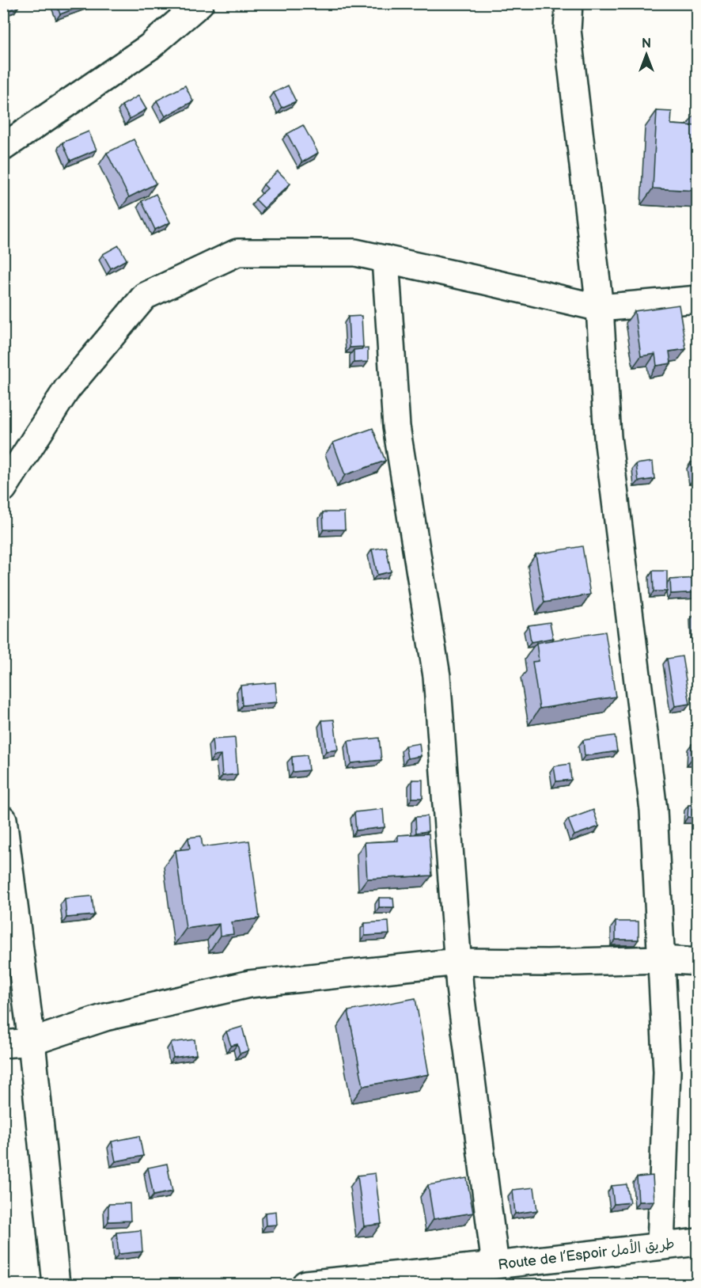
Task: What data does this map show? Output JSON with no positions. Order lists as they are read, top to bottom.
{
  "streets": {
    "main road": ["Route de l’Espoir طريق الأمل"]
  },
  "north": "top"
}
